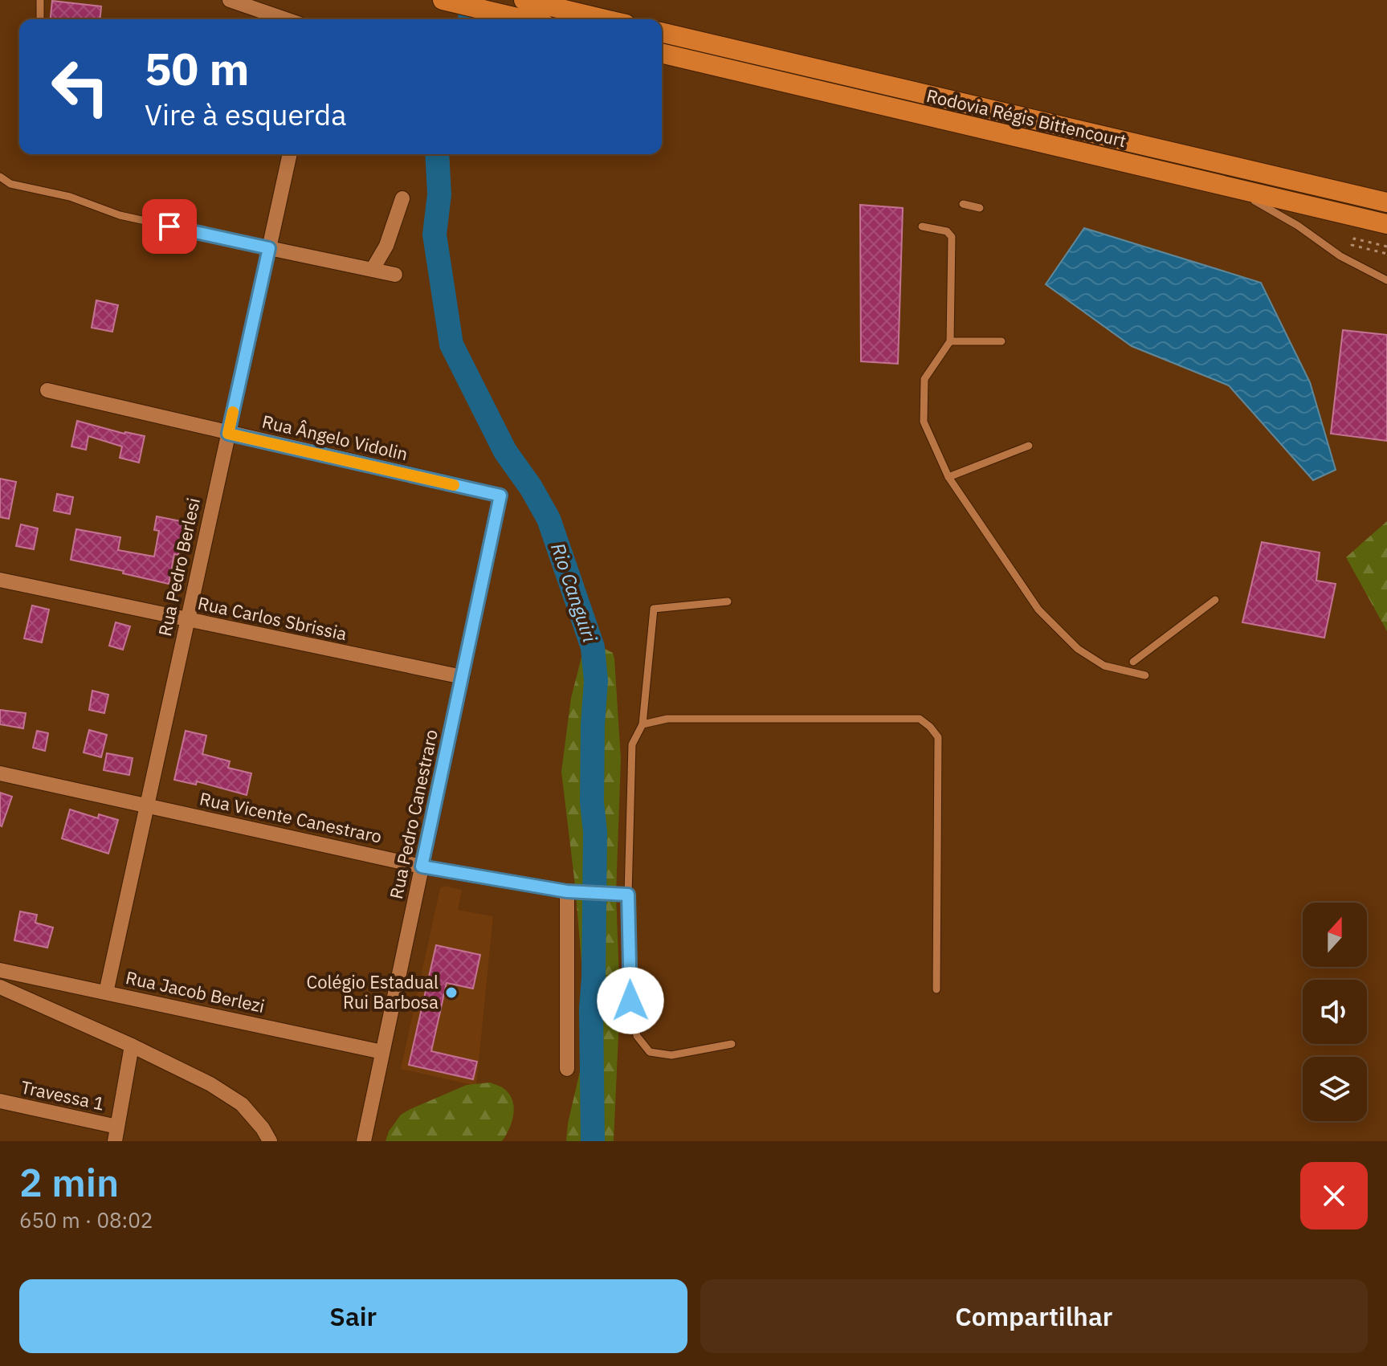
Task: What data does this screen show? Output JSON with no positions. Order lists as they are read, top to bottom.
{
  "streets": {
    "highway": ["Rodovia Régis Bittencourt"],
    "street": [
      "Rua Ângelo Vidolin",
      "Rua Pedro Berlesi",
      "Rua Carlos Sbrissia",
      "Rua Pedro Canestraro",
      "Rua Vicente Canestraro",
      "Rua Jacob Berlezi",
      "Travessa 1"
    ]
  },
  "crossings": [
    ["Rua Ângelo Vidolin", "Rua Pedro Berlesi"],
    ["Rua Ângelo Vidolin", "Rua Pedro Canestraro"],
    ["Rua Pedro Berlesi", "Rua Carlos Sbrissia"],
    ["Rua Pedro Berlesi", "Rua Vicente Canestraro"],
    ["Rua Pedro Berlesi", "Rua Jacob Berlezi"],
    ["Rua Carlos Sbrissia", "Rua Pedro Canestraro"],
    ["Rua Pedro Canestraro", "Rua Vicente Canestraro"],
    ["Rua Pedro Canestraro", "Rua Jacob Berlezi"]
  ],
  "water": ["Rio Canguiri"],
  "places": ["Colégio Estadual Rui Barbosa"],
  "north": "top",
  "page": {
    "turn": ["50 m", "Vire à esquerda"],
    "heading": ["2 min", "650 m · 08:02"],
    "buttons": ["Sair", "Compartilhar"]
  }
}
